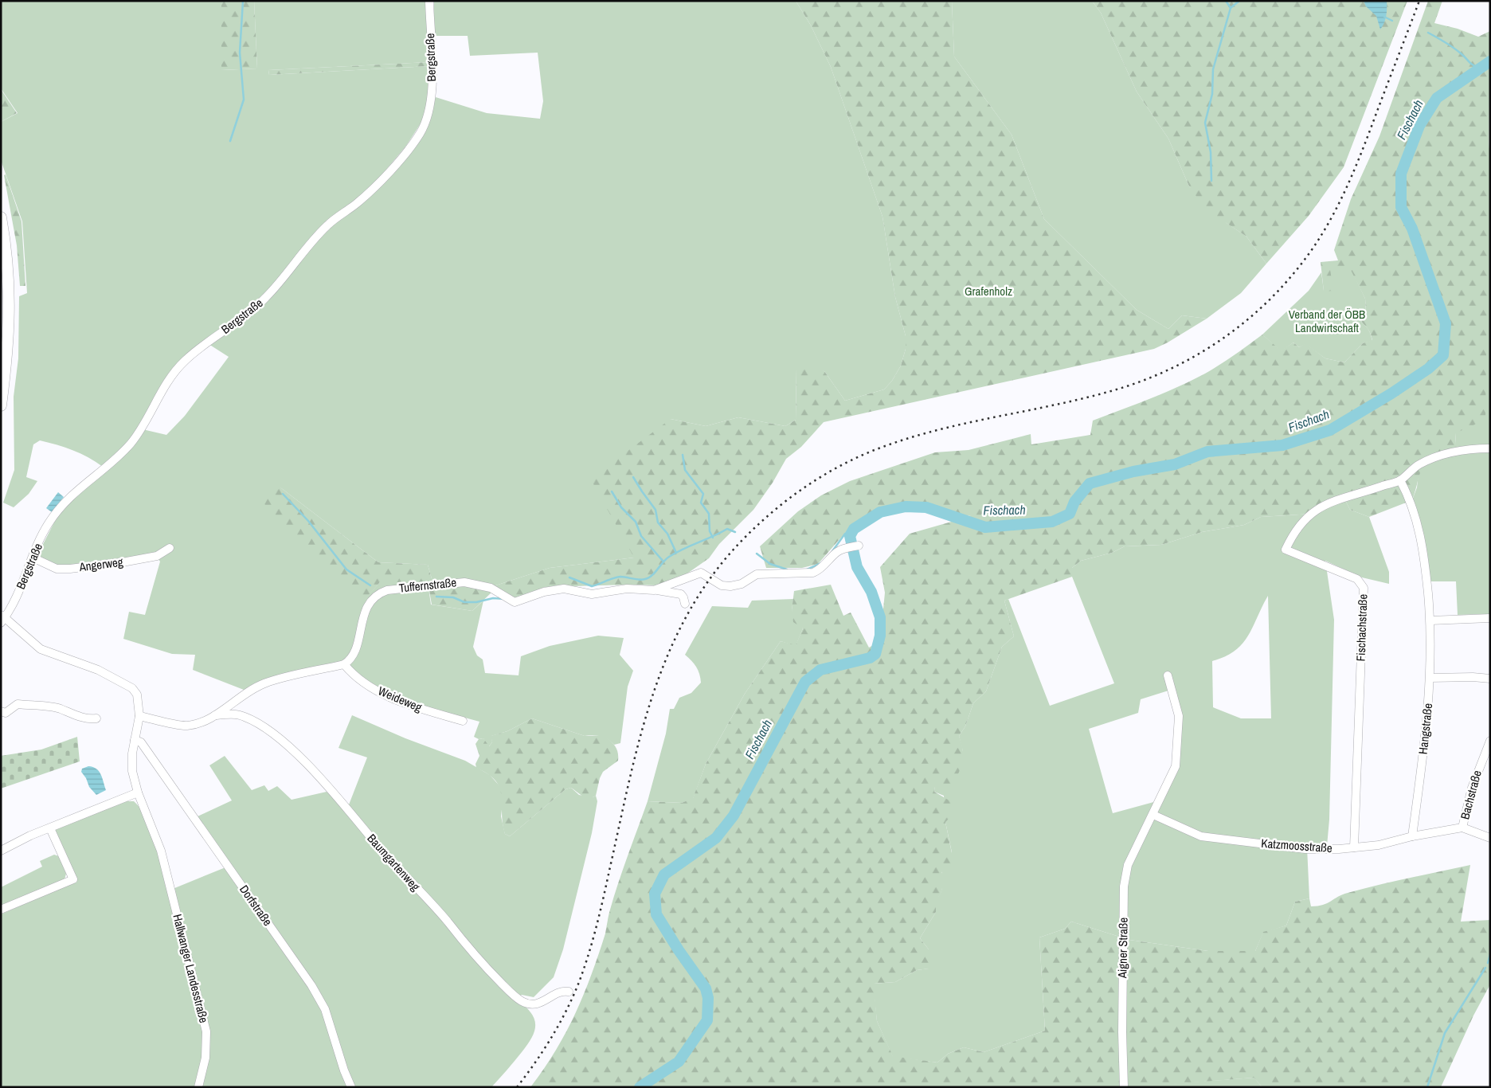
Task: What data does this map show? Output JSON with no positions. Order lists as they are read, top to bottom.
{
  "streets": {
    "street": [
      "Bergstraße",
      "Angerweg",
      "Tuffernstraße",
      "Fischachstraße",
      "Weideweg",
      "Hangstraße",
      "Bachstraße",
      "Katzmoosstraße",
      "Baumgartenweg",
      "Dorfstraße",
      "Aigner Straße",
      "Hallwanger Landesstraße"
    ]
  },
  "crossings": [
    ["Bergstraße", "Angerweg"],
    ["Tuffernstraße", "Weideweg"],
    ["Fischachstraße", "Hangstraße"],
    ["Fischachstraße", "Katzmoosstraße"],
    ["Hangstraße", "Katzmoosstraße"],
    ["Bachstraße", "Katzmoosstraße"],
    ["Katzmoosstraße", "Aigner Straße"]
  ],
  "water": ["Fischach"],
  "parks": ["Grafenholz", "Verband der ÖBB Landwirtschaft"]
}
